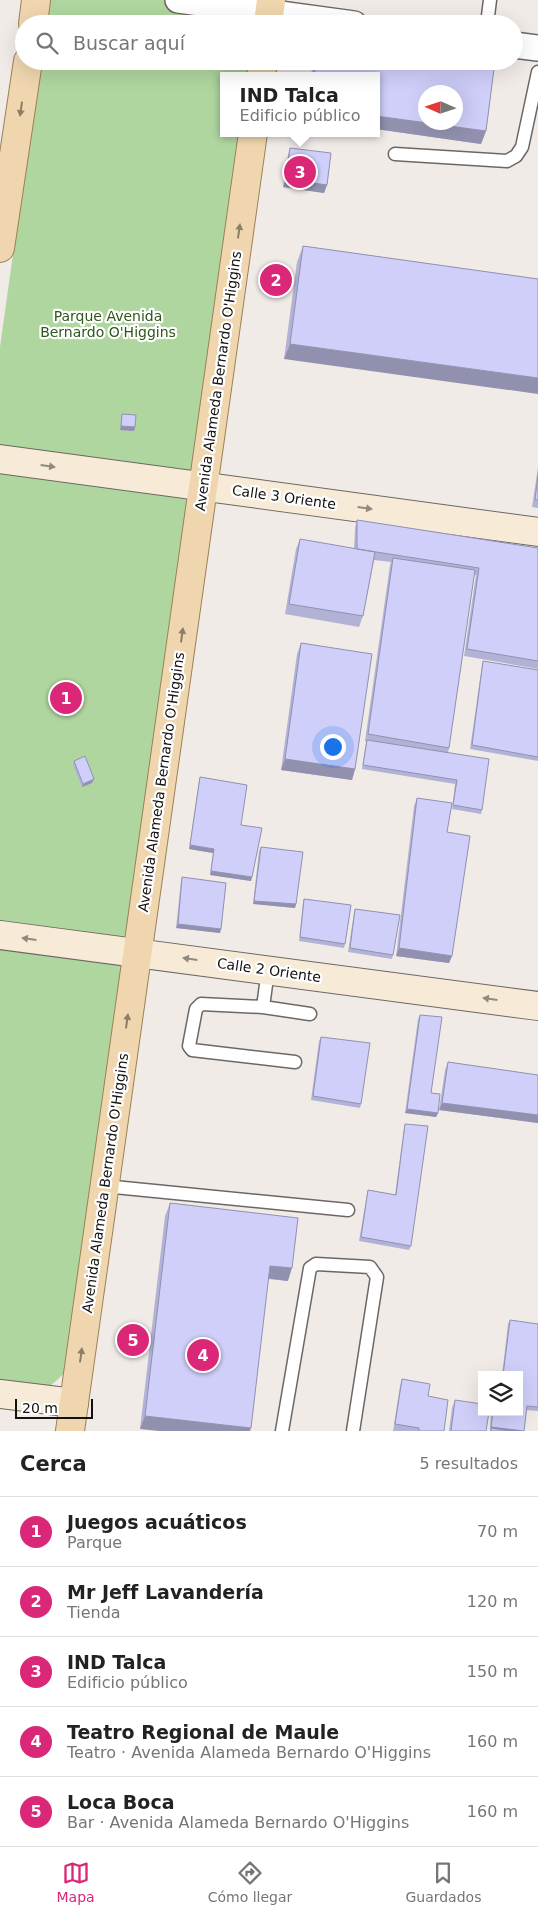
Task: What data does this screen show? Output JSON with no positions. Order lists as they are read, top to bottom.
{
  "streets": {
    "main road": ["Avenida Alameda Bernardo O'Higgins"],
    "street": ["Calle 3 Oriente", "Calle 2 Oriente"]
  },
  "crossings": [
    ["Avenida Alameda Bernardo O'Higgins", "Calle 3 Oriente"],
    ["Avenida Alameda Bernardo O'Higgins", "Calle 2 Oriente"]
  ],
  "one_way": ["Avenida Alameda Bernardo O'Higgins", "Calle 3 Oriente", "Calle 2 Oriente"],
  "parks": ["Parque Avenida Bernardo O'Higgins"],
  "scale_bar": "20 m",
  "north": "left",
  "page": {
    "search": "Buscar aquí",
    "popup": ["IND Talca", "Edificio público"],
    "pins": [
      "3",
      "2",
      "1",
      "5",
      "4"
    ],
    "scale": "20 m",
    "heading": ["Cerca", "5 resultados"],
    "list": [
      {
        "mark": "1",
        "name": "Juegos acuáticos",
        "note": "Parque",
        "value": "70 m"
      },
      {
        "mark": "2",
        "name": "Mr Jeff Lavandería",
        "note": "Tienda",
        "value": "120 m"
      },
      {
        "mark": "3",
        "name": "IND Talca",
        "note": "Edificio público",
        "value": "150 m"
      },
      {
        "mark": "4",
        "name": "Teatro Regional de Maule",
        "note": "Teatro · Avenida Alameda Bernardo O'Higgins",
        "value": "160 m"
      },
      {
        "mark": "5",
        "name": "Loca Boca",
        "note": "Bar · Avenida Alameda Bernardo O'Higgins",
        "value": "160 m"
      }
    ],
    "nav": ["Mapa", "Cómo llegar", "Guardados"]
  }
}
